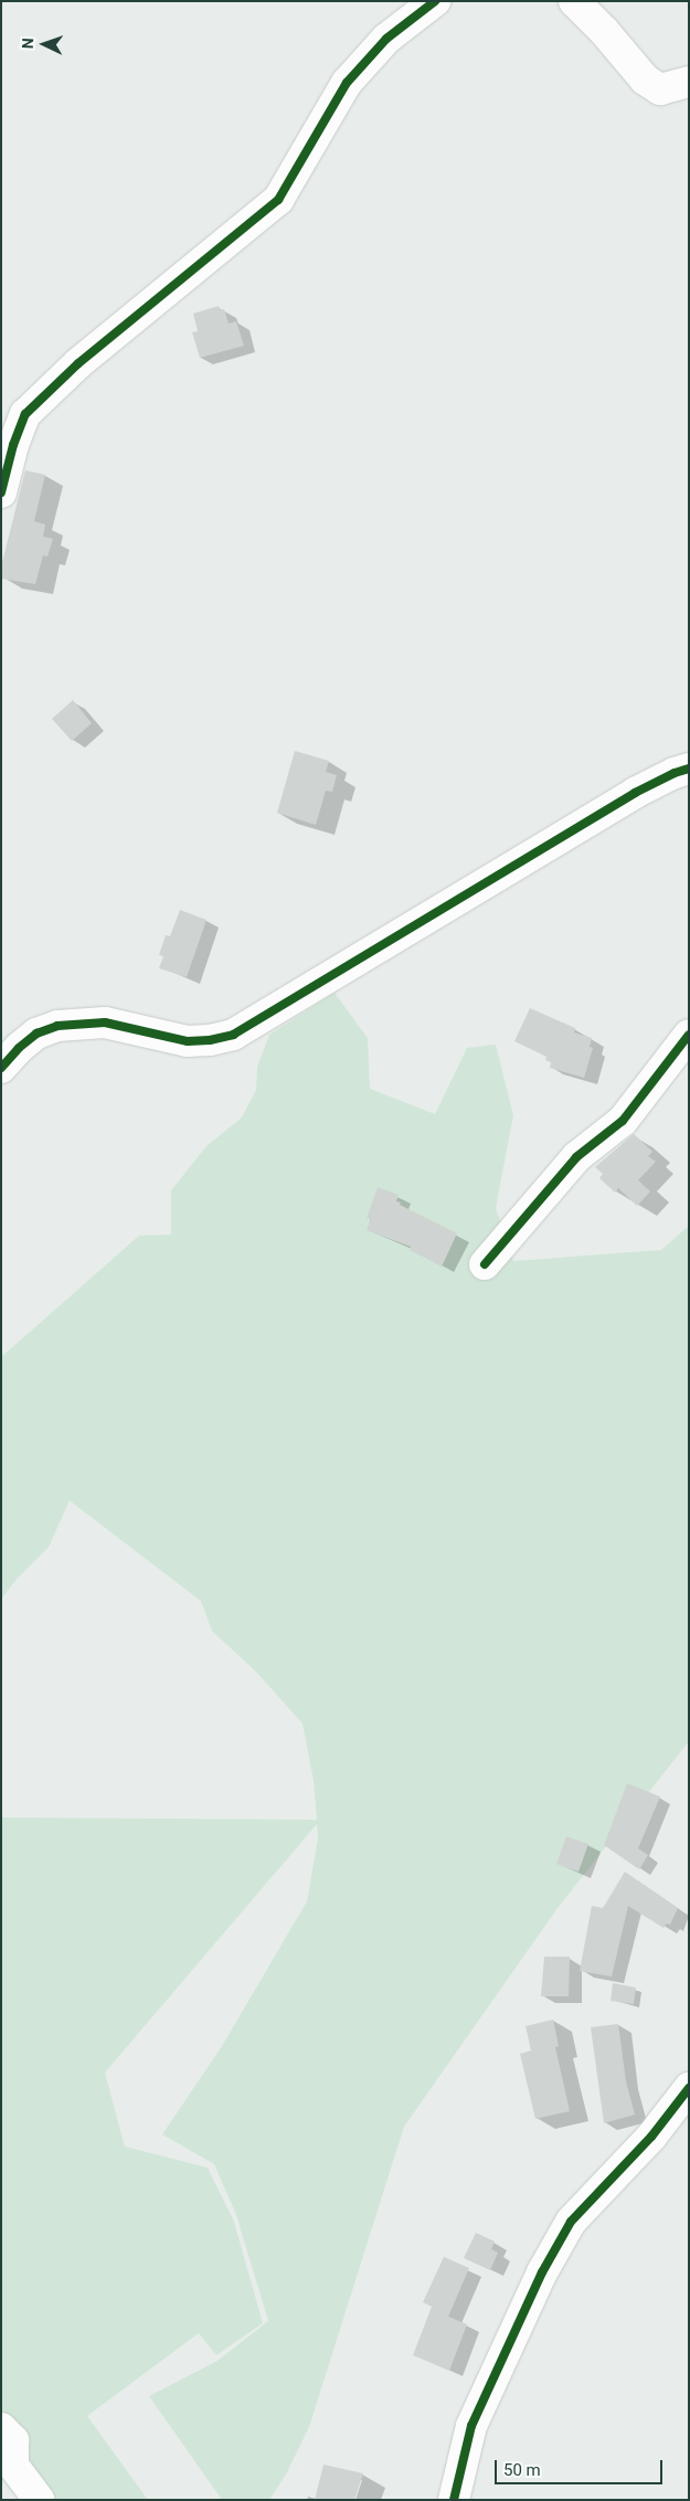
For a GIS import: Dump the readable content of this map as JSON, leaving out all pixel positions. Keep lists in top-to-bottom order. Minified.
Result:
{"scale_bar":"50 m","north":"left"}
